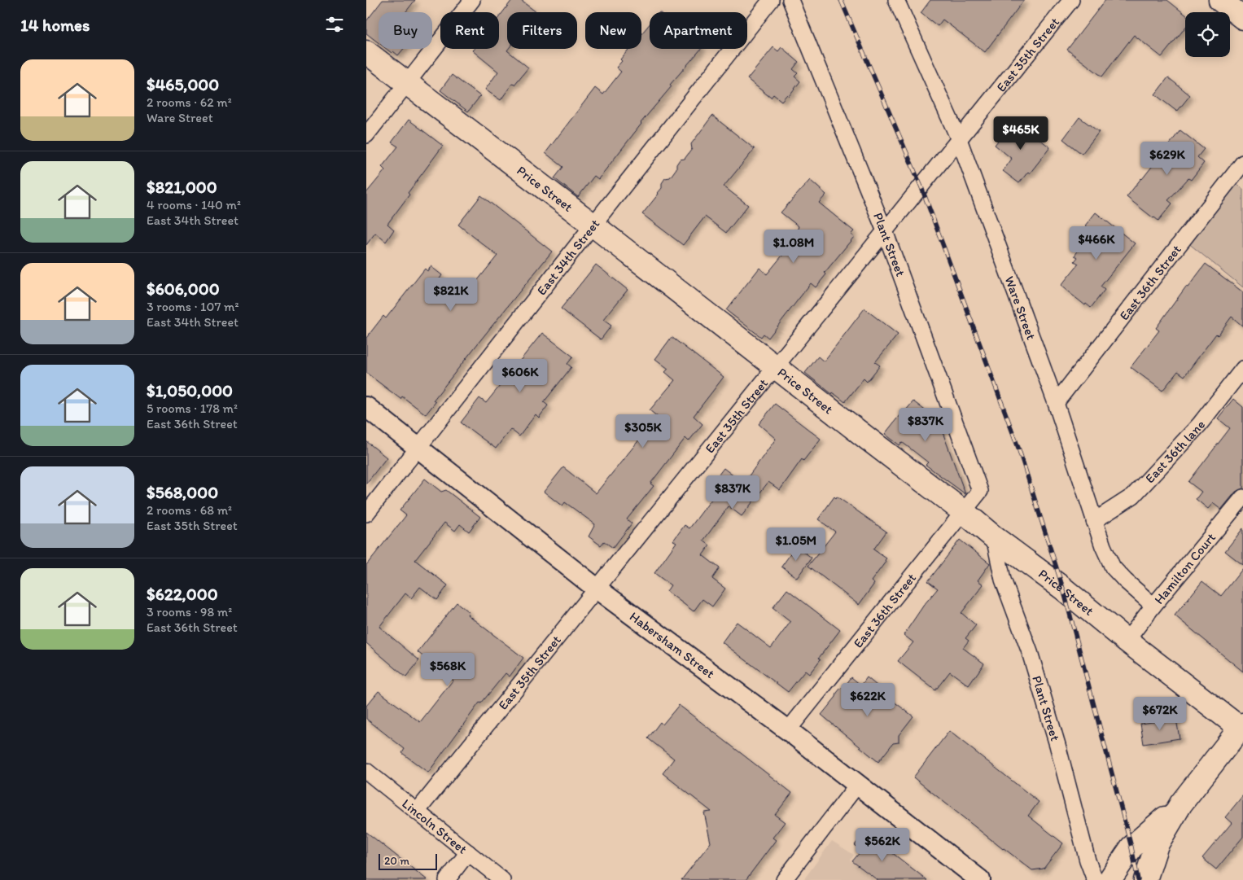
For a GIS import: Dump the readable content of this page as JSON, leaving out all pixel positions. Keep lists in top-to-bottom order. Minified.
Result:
{"streets":{"main road":["Price Street"],"street":["East 35th Street","Plant Street","East 34th Street","East 36th Street","Ware Street","East 36th lane","Hamilton Court","Habersham Street","Lincoln Street"]},"crossings":[["East 35th Street","Price Street"],["East 35th Street","Plant Street"],["East 35th Street","Ware Street"],["East 35th Street","Habersham Street"],["East 35th Street","Lincoln Street"],["Price Street","Plant Street"],["Price Street","East 34th Street"],["Price Street","East 36th Street"],["Price Street","Hamilton Court"],["Plant Street","East 36th Street"],["East 34th Street","Habersham Street"],["East 36th Street","Ware Street"],["East 36th Street","Habersham Street"],["Ware Street","East 36th lane"],["Ware Street","Hamilton Court"]],"scale_bar":"20 m","page":{"heading":"14 homes","chip":["Buy","Rent","Filters","New","Apartment"],"list":[{"name":"$465,000","note":"2 rooms · 62 m² · Ware Street"},{"name":"$821,000","note":"4 rooms · 140 m² · East 34th Street"},{"name":"$606,000","note":"3 rooms · 107 m² · East 34th Street"},{"name":"$1,050,000","note":"5 rooms · 178 m² · East 36th Street"},{"name":"$568,000","note":"2 rooms · 68 m² · East 35th Street"},{"name":"$622,000","note":"3 rooms · 98 m² · East 36th Street"}],"price":["$465K","$629K","$466K","$1.08M","$821K","$606K","$837K","$305K","$837K","$1.05M","$568K","$622K","$672K","$562K"],"scale":"20 m"}}
